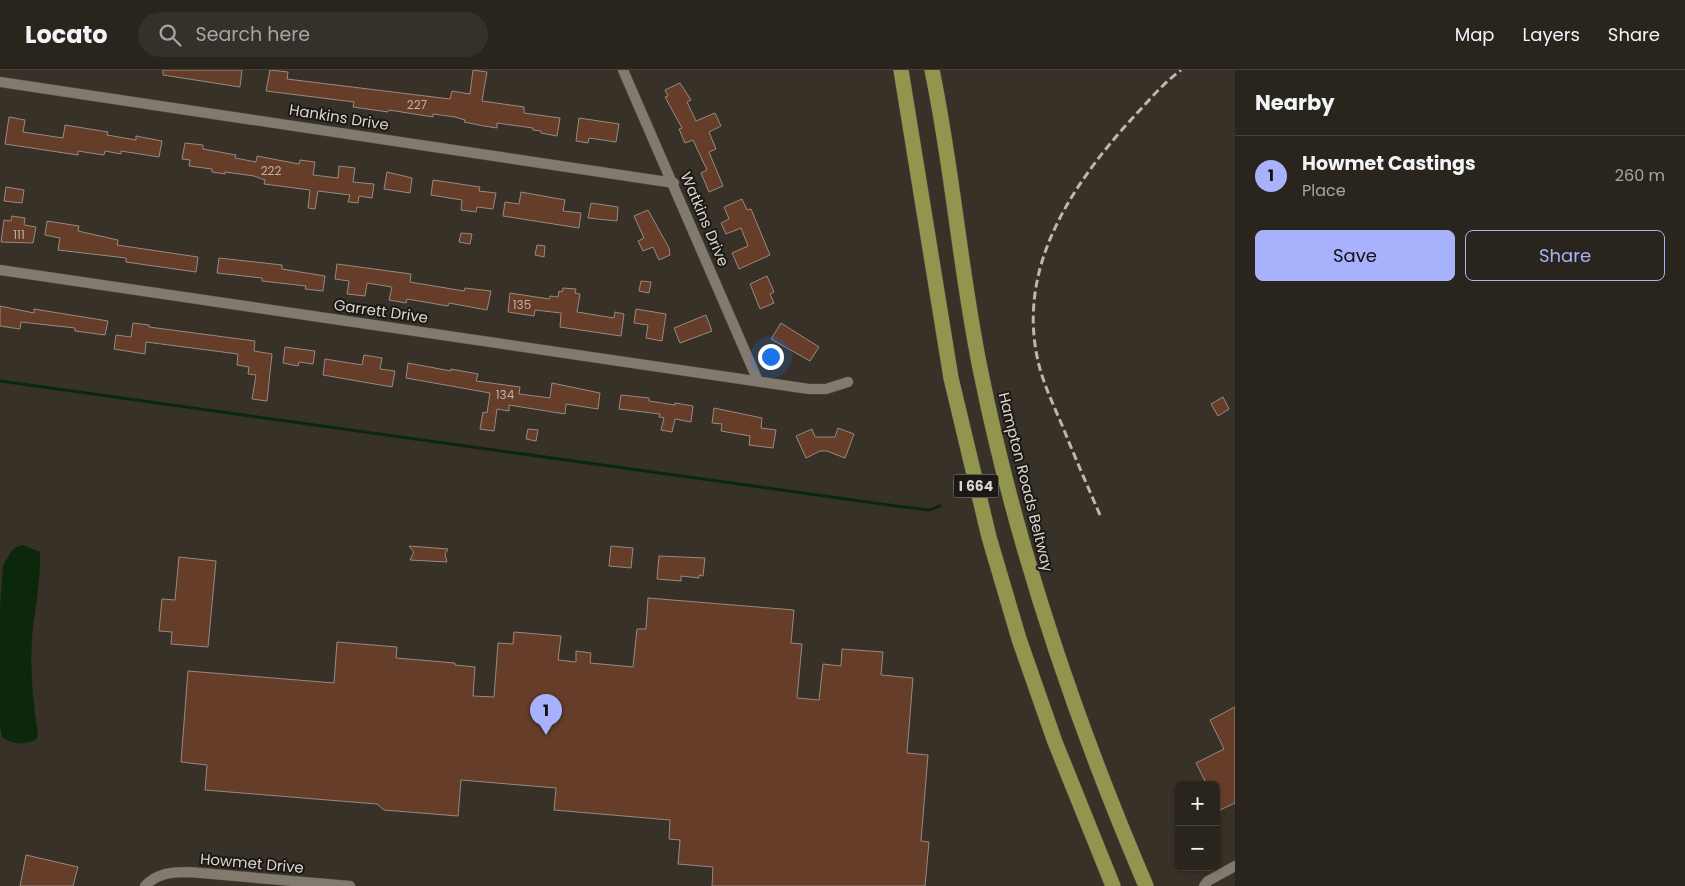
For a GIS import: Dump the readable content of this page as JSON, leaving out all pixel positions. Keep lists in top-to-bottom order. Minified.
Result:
{"streets":{"highway":["Hampton Roads Beltway","I 664"],"street":["Hankins Drive","Watkins Drive","Garrett Drive","Howmet Drive"]},"crossings":[["Hankins Drive","Watkins Drive"],["Watkins Drive","Garrett Drive"]],"house_numbers":["227","222","111","135","134"],"page":{"header":"Locato","search":"Search here","nav":["Map","Layers","Share"],"heading":"Nearby","list":[{"mark":"1","name":"Howmet Castings","note":"Place","value":"260 m"}],"buttons":["Save","Share"],"pins":"1","map_buttons":["+","−"]}}
